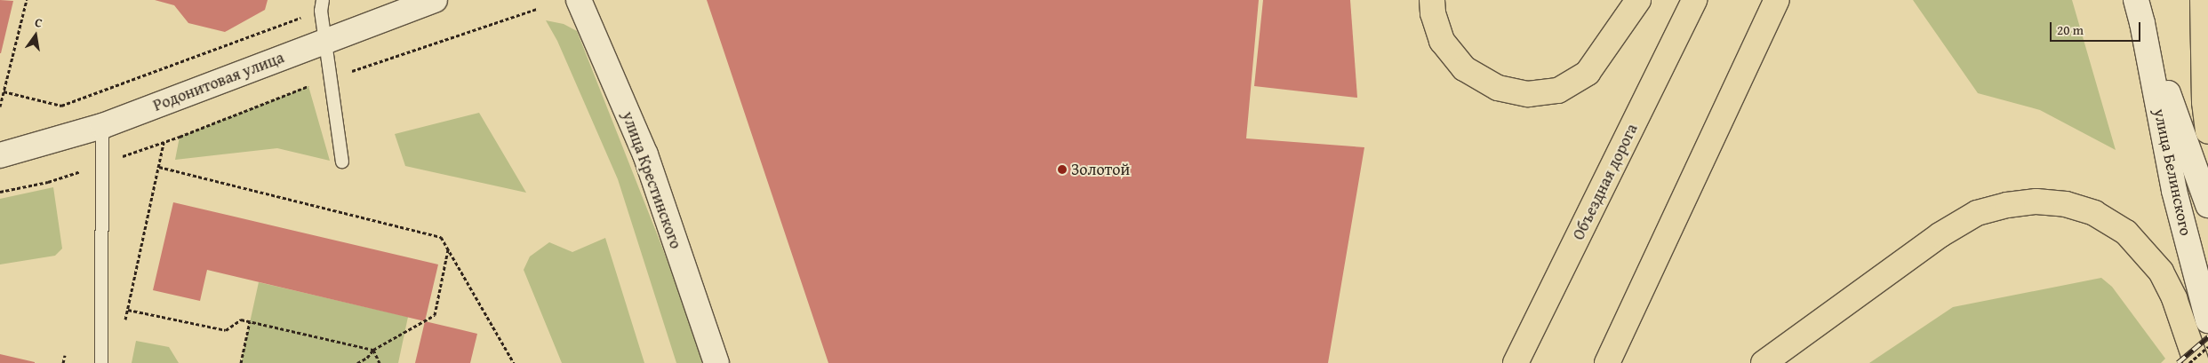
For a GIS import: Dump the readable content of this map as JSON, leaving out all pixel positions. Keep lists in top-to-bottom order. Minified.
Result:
{"streets":{"main road":["Объездная дорога"],"street":["Родонитовая улица","улица Белинского","улица Крестинского"]},"places":["Золотой"],"scale_bar":"20 m","north":"top"}
